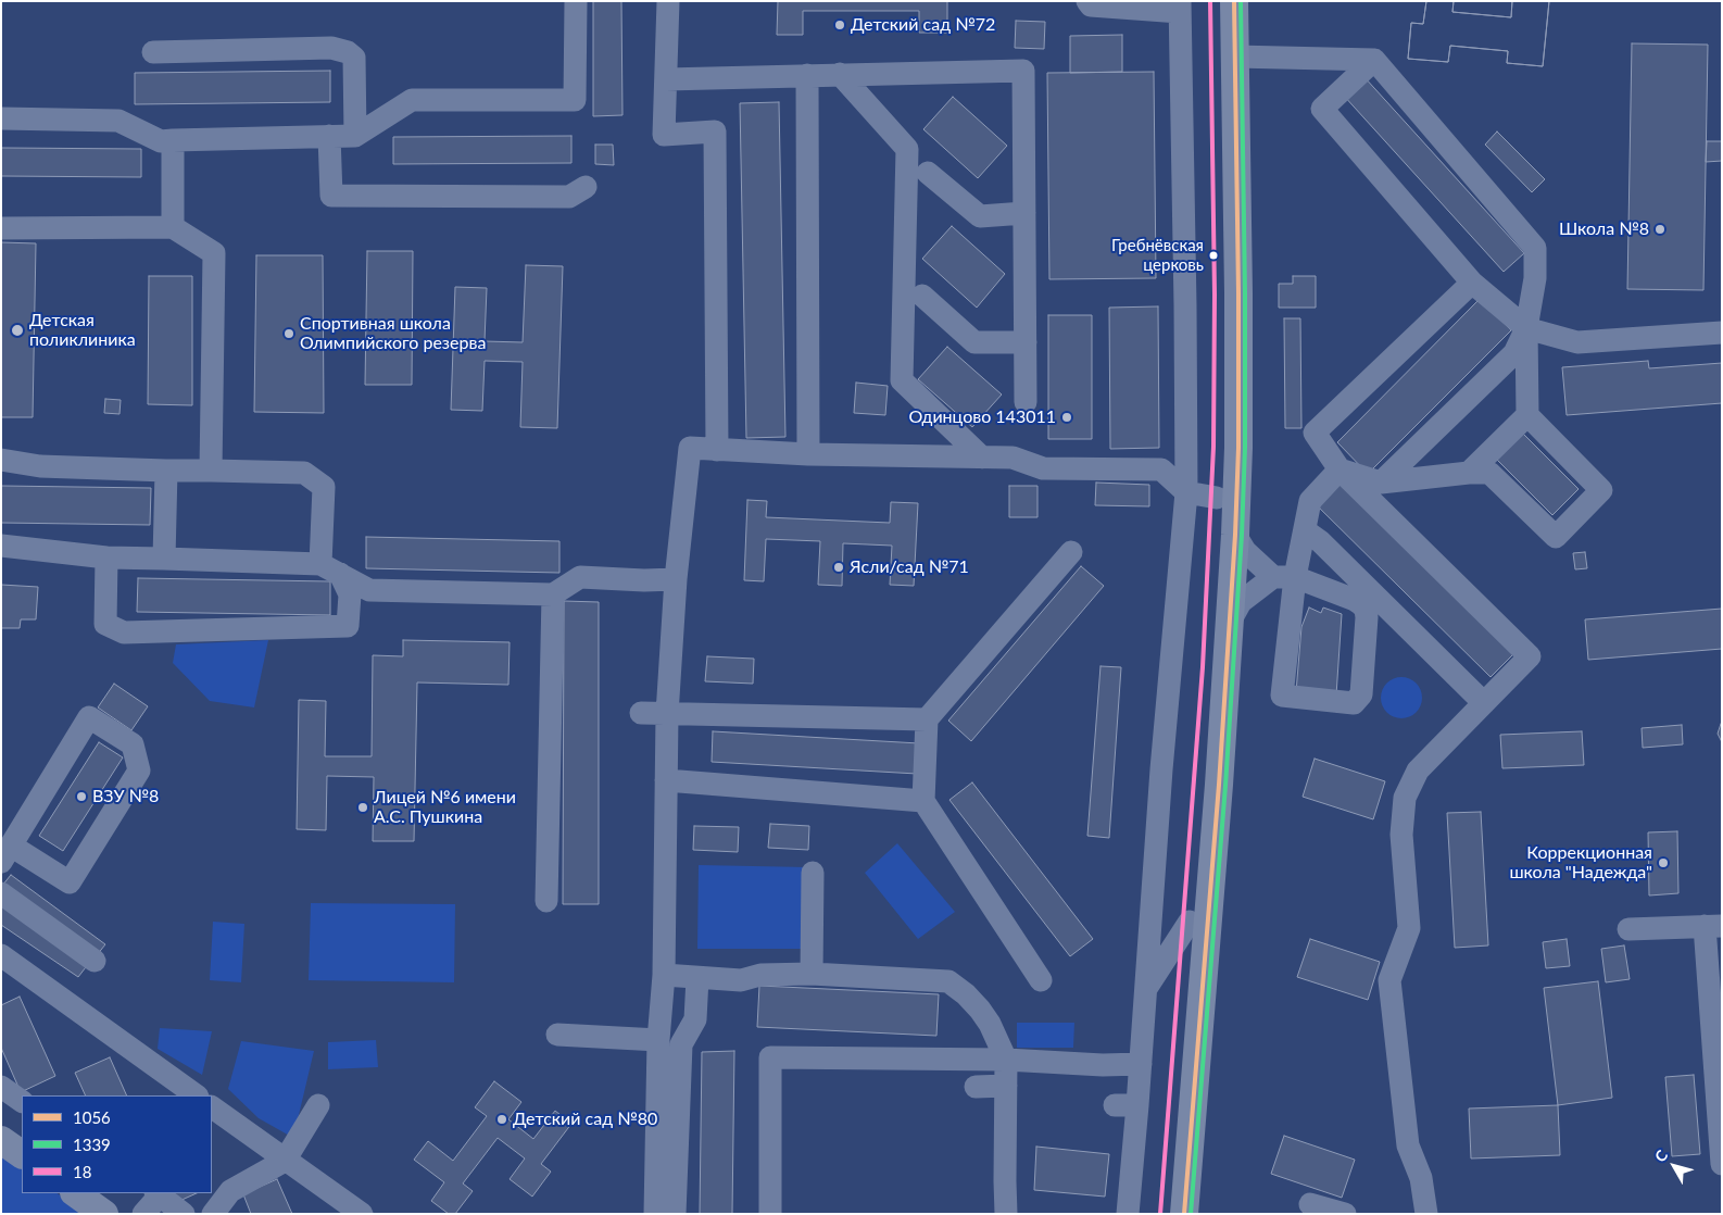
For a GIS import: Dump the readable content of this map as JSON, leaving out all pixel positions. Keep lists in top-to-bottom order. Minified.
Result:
{"places":["Детский сад №72","Школа №8","Гребнёвская церковь","Детская поликлиника","Спортивная школа Олимпийского резерва","Одинцово 143011","Ясли/сад №71","ВЗУ №8","Лицей №6 имени А.С. Пушкина","Коррекционная школа \"Надежда\"","Детский сад №80"],"lines":["transit line 1056","transit line 1339","transit line 18"],"legend":["1056","1339","18"],"north":"top left"}
